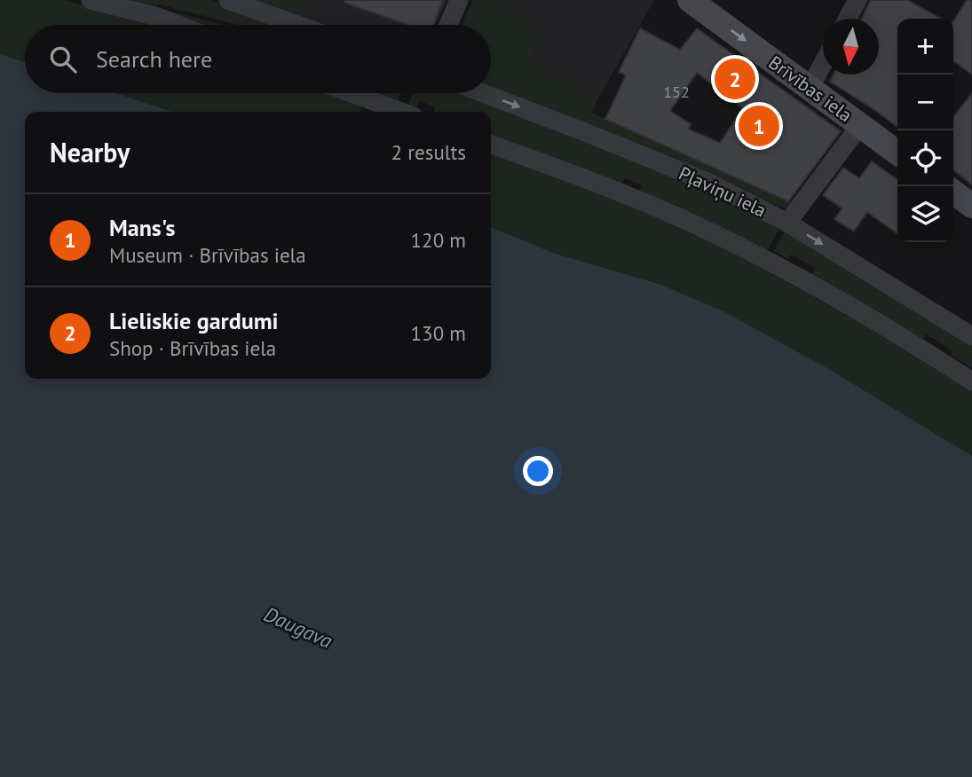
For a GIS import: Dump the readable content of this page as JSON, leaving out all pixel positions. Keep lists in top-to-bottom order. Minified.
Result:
{"streets":{"main road":["Brīvības iela"],"street":["Pļaviņu iela"]},"one_way":["Brīvības iela"],"water":["Daugava"],"house_numbers":["152"],"north":"bottom","page":{"map_buttons":["+","−"],"search":"Search here","pins":["2","1"],"heading":["Nearby","2 results"],"list":[{"mark":"1","name":"Mans's","note":"Museum · Brīvības iela","value":"120 m"},{"mark":"2","name":"Lieliskie gardumi","note":"Shop · Brīvības iela","value":"130 m"}]}}
